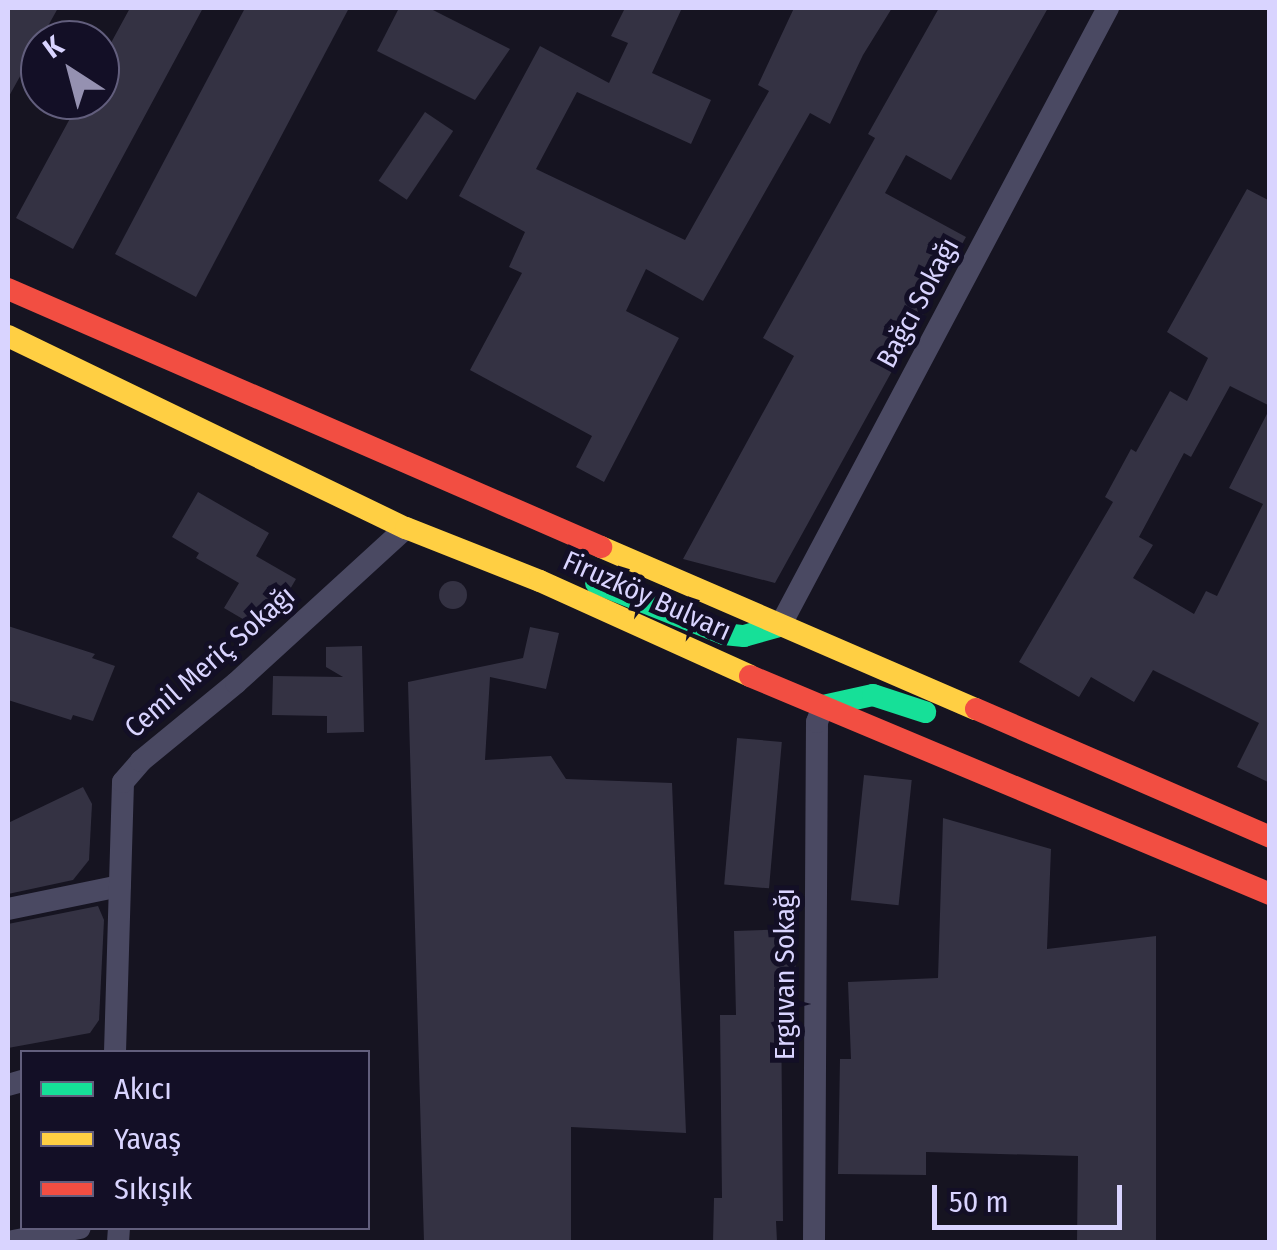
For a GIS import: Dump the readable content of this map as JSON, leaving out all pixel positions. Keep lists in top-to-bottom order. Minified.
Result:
{"streets":{"main road":["Firuzköy Bulvarı"],"street":["Bağcı Sokağı","Cemil Meriç Sokağı","Erguvan Sokağı"]},"crossings":[["Bağcı Sokağı","Firuzköy Bulvarı"],["Firuzköy Bulvarı","Cemil Meriç Sokağı"],["Firuzköy Bulvarı","Erguvan Sokağı"]],"legend":["Akıcı","Yavaş","Sıkışık"],"scale_bar":"50 m","north":"top left"}
